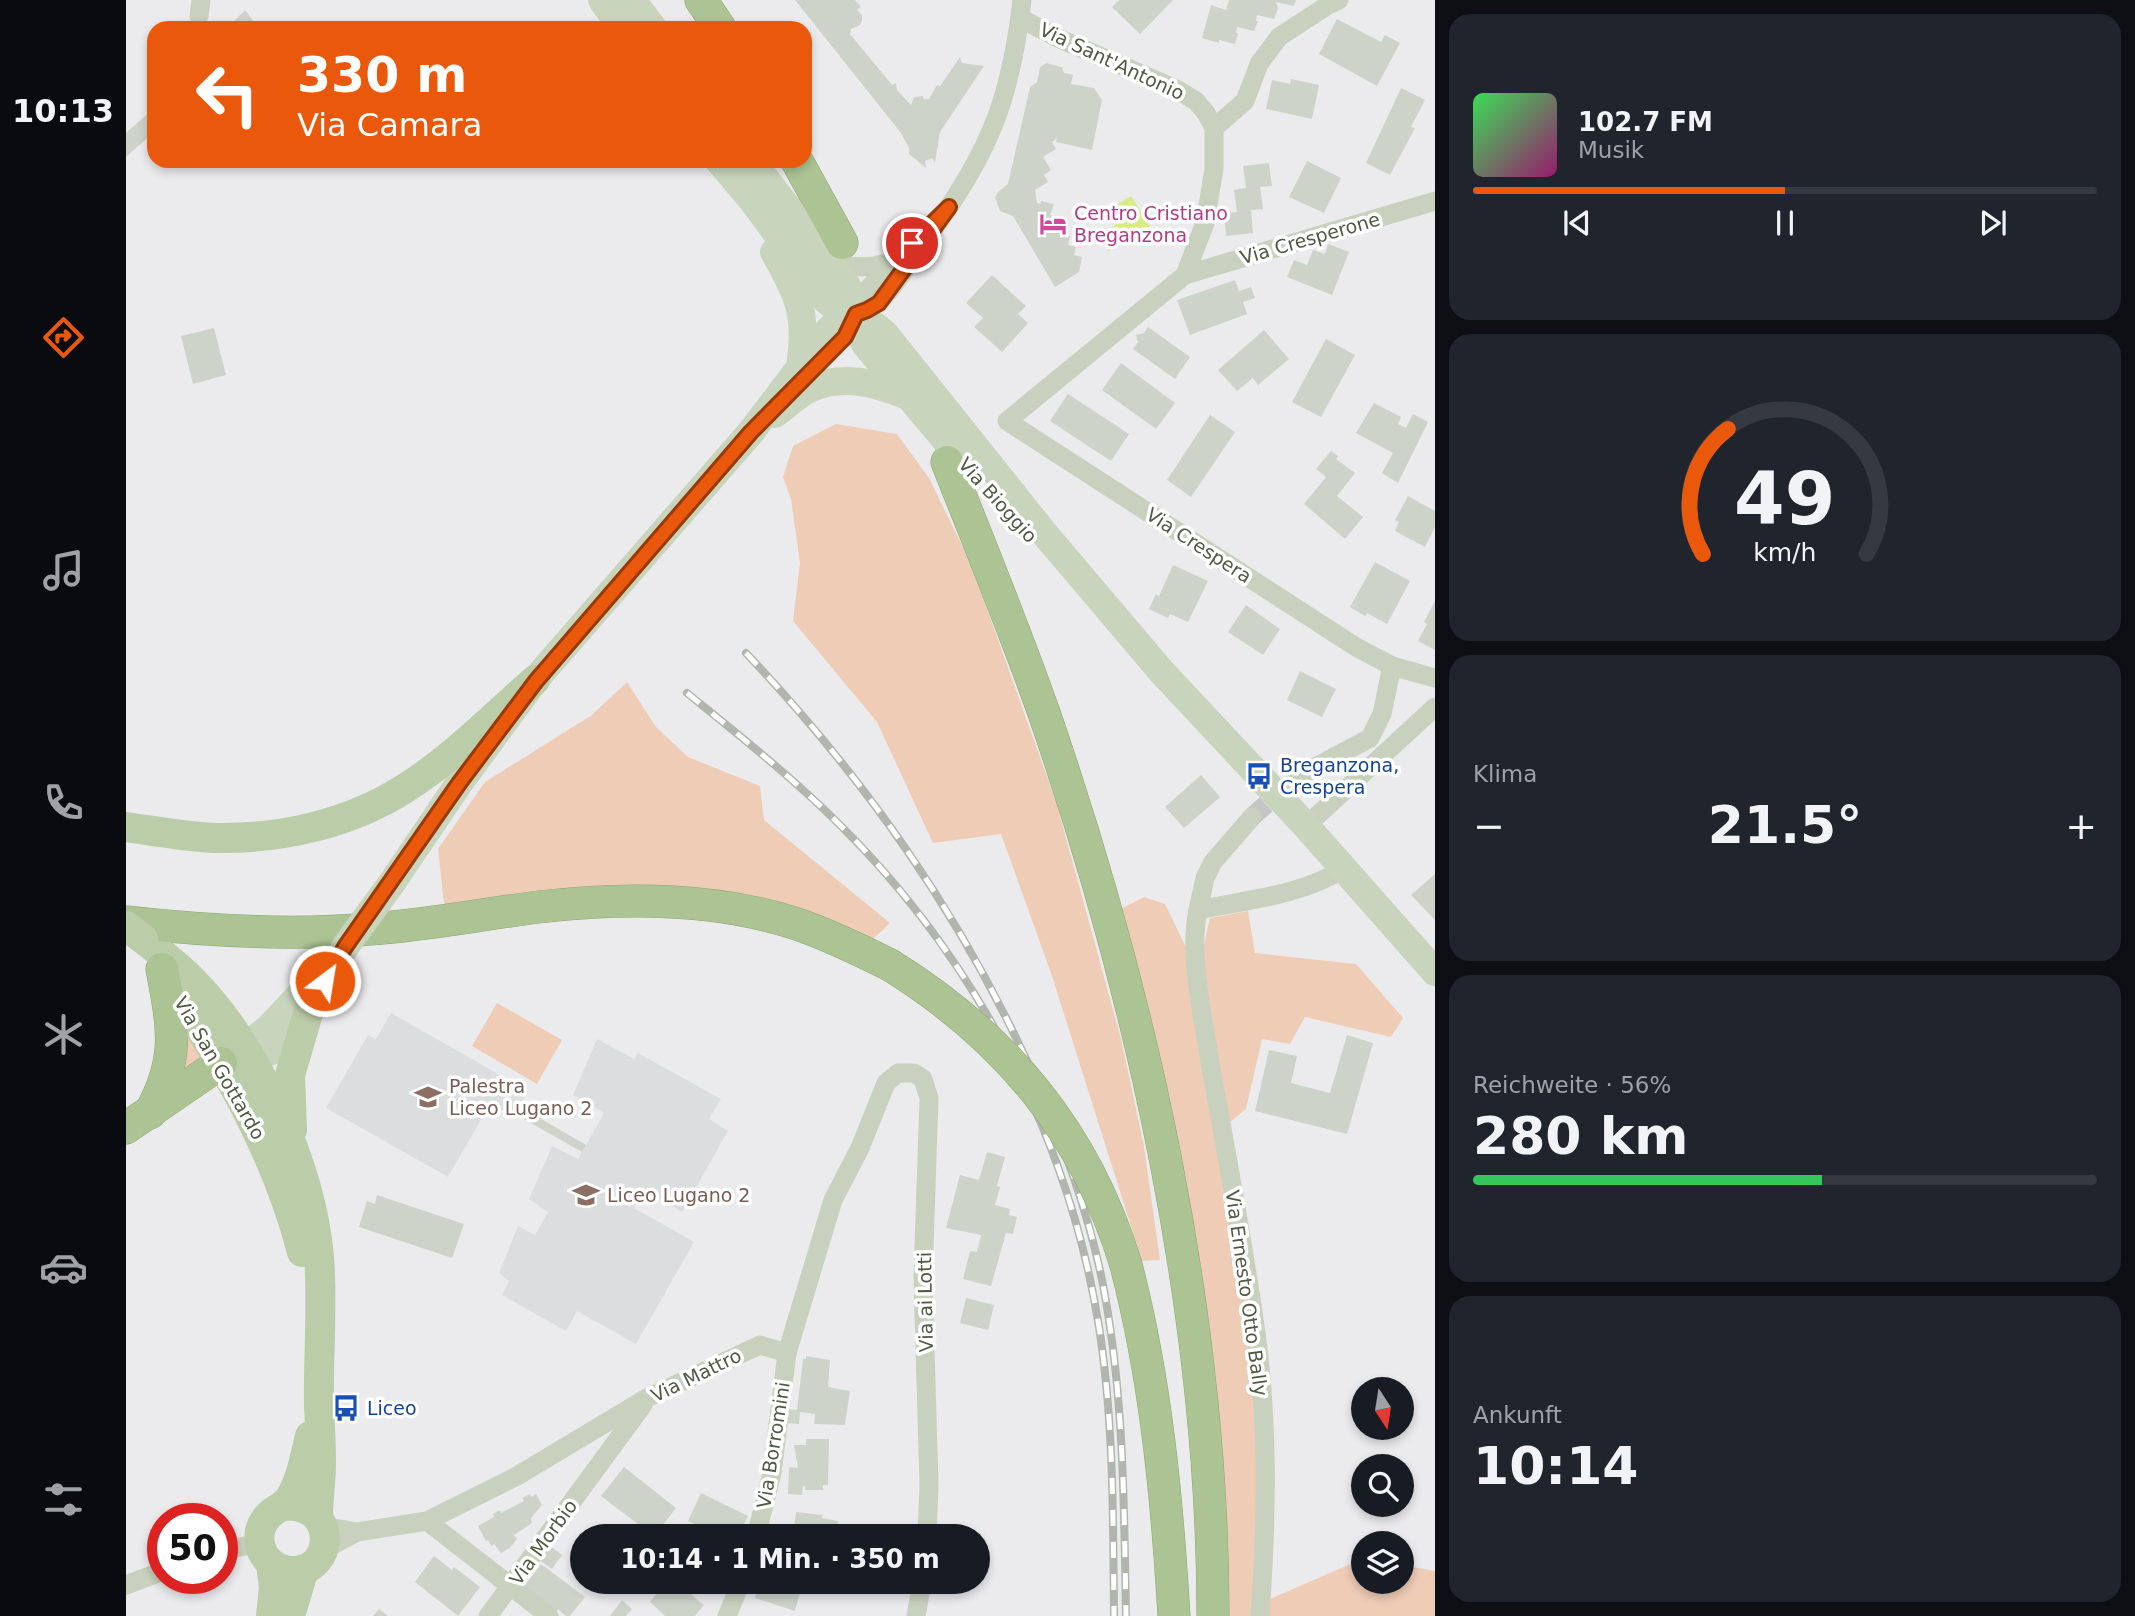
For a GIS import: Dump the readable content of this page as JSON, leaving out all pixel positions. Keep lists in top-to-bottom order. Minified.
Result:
{"streets":{"main road":["Via Bioggio","Via San Gottardo"],"street":["Via Sant'Antonio","Via Cresperone","Via Crespera","Via Ernesto Otto Bally","Via ai Lotti","Via Mattro","Via Borromini","Via Morbio"]},"crossings":[["Via Sant'Antonio","Via Cresperone"],["Via Cresperone","Via Crespera"],["Via San Gottardo","Via Mattro"],["Via ai Lotti","Via Mattro"],["Via ai Lotti","Via Borromini"],["Via Mattro","Via Borromini"],["Via Mattro","Via Morbio"]],"places":{"hotel":["Centro Cristiano Breganzona"],"bus stop":["Breganzona, Crespera","Liceo"],"school or university":["Palestra Liceo Lugano 2","Liceo Lugano 2"]},"north":"bottom","page":{"tabs":"10:13","turn":["330 m","Via Camara"],"song":["102.7 FM","Musik"],"tile":["Klima",["Reichweite · 56%","280 km"],["Ankunft","10:14"]],"heat":["−","21.5°","+"],"limit":"50","trip":"10:14 · 1 Min. · 350 m","gauge":["49","km/h"]}}
